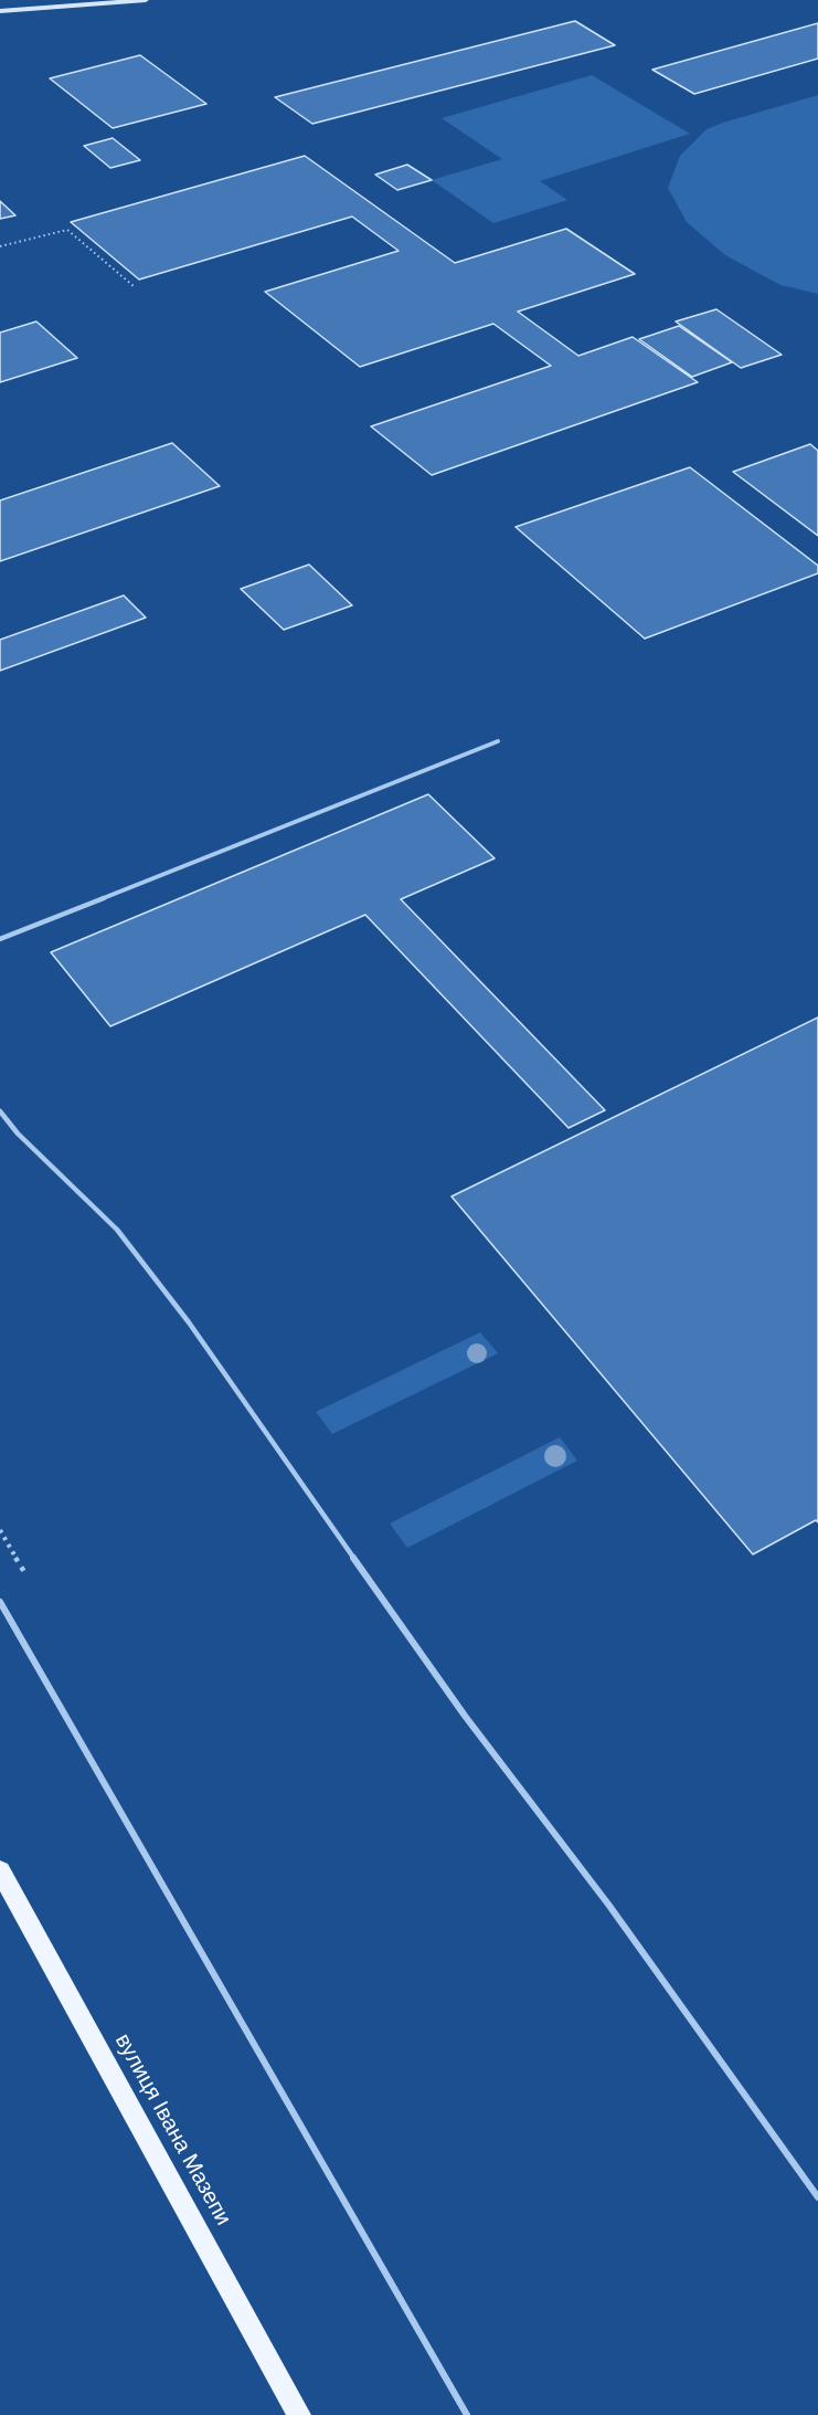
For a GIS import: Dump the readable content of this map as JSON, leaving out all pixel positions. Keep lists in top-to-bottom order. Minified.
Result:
{"streets":{"main road":["вулиця Івана Мазепи"]}}
